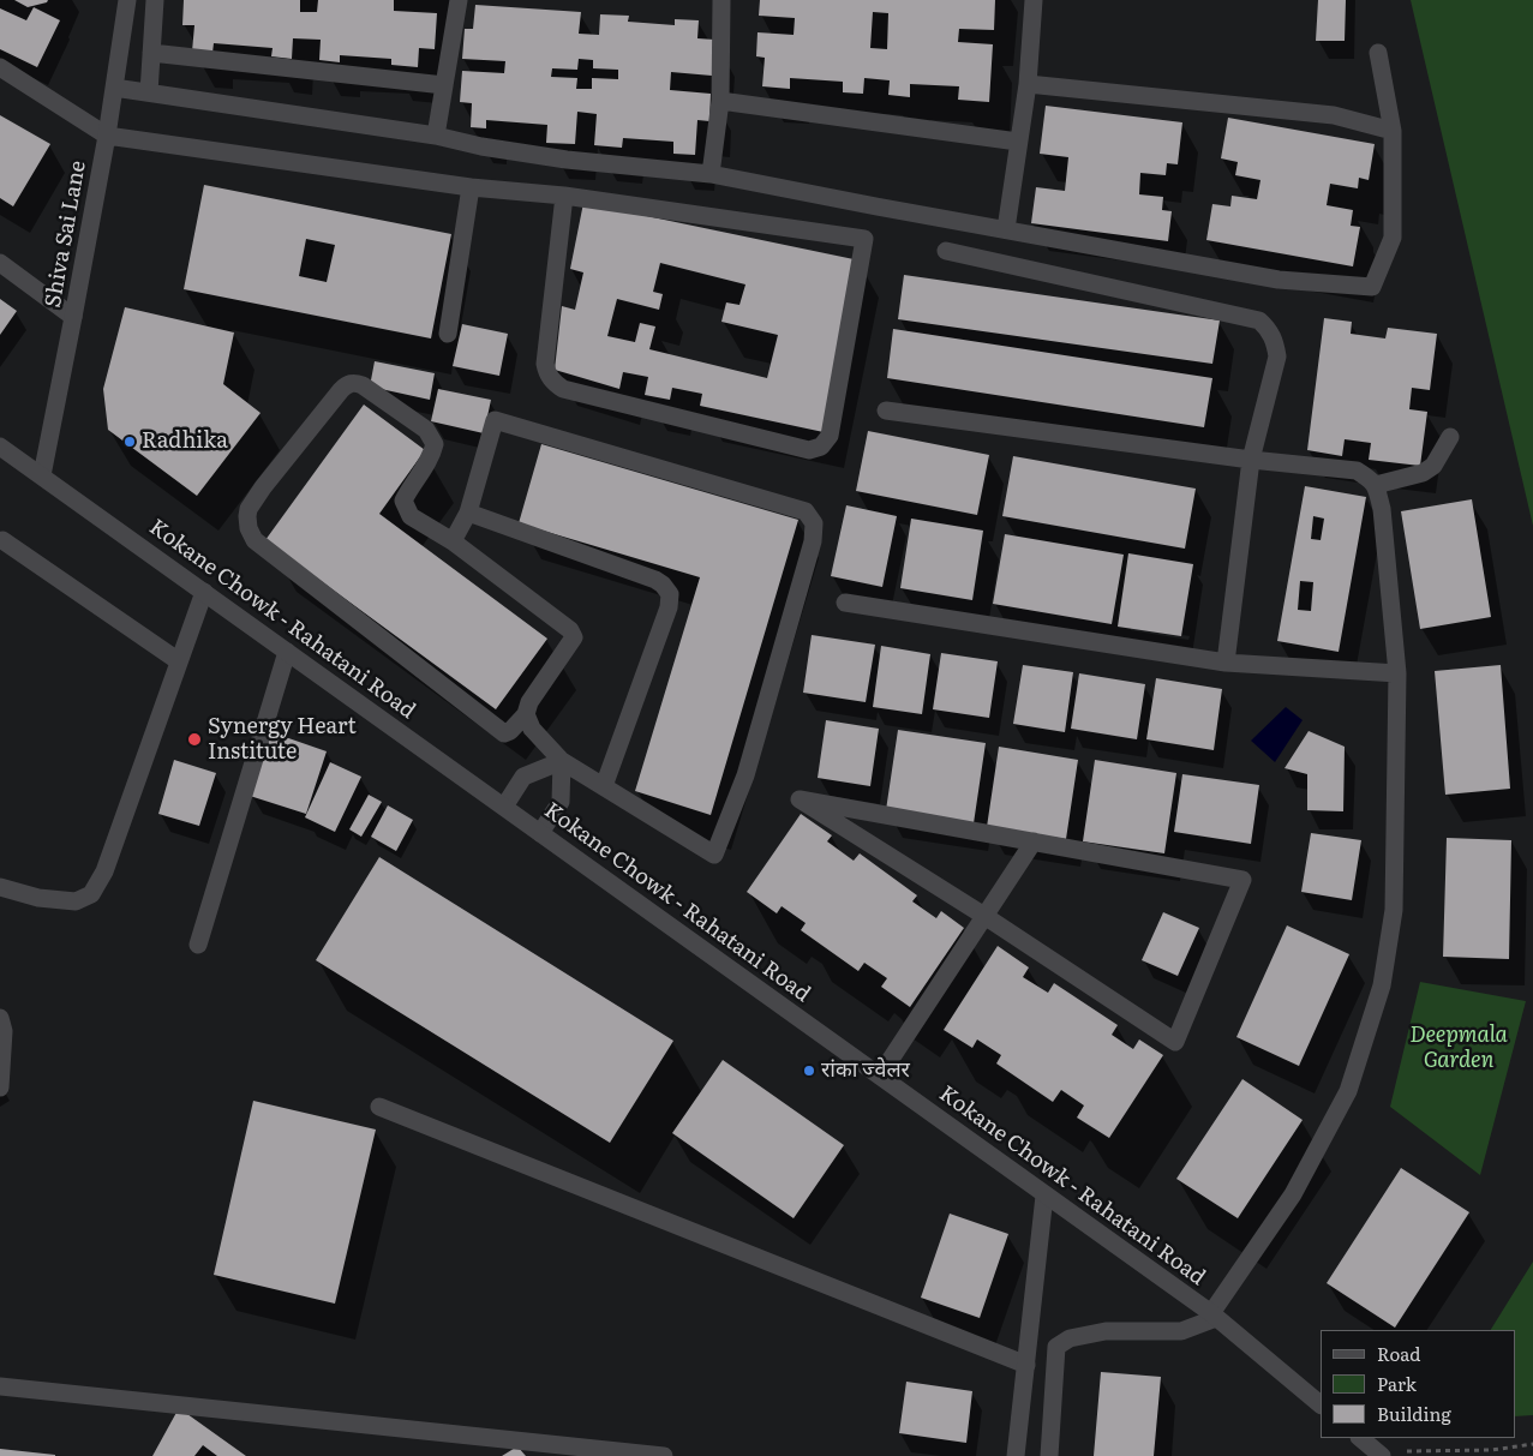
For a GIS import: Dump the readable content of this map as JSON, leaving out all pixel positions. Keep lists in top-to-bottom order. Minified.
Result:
{"streets":{"street":["Shiva Sai Lane","Kokane Chowk - Rahatani Road"]},"crossings":[["Shiva Sai Lane","Kokane Chowk - Rahatani Road"]],"parks":["Deepmala Garden"],"places":["Radhika","Synergy Heart Institute","रांका ज्वेलर"],"legend":["Road","Park","Building"]}
